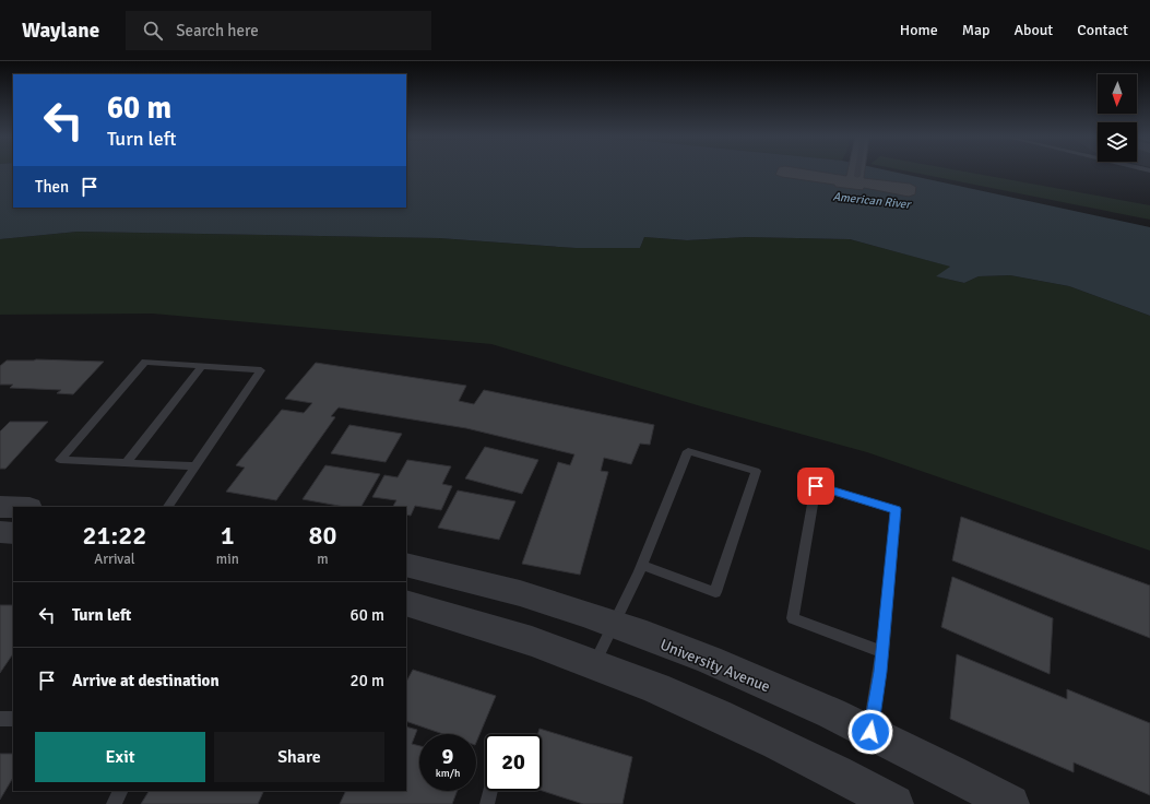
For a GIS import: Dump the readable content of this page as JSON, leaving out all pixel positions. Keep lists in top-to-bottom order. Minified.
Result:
{"streets":{"street":["University Avenue"]},"water":["American River"],"north":"bottom","page":{"header":"Waylane","search":"Search here","nav":["Home","Map","About","Contact"],"turn":["60 m","Turn left"],"then":"Then","eta":["21:22","Arrival","1","min","80","m"],"list":[{"name":"Turn left","value":"60 m"},{"name":"Arrive at destination","value":"20 m"}],"buttons":["Exit","Share"],"speed":"9 km/h","limit":"20"}}
